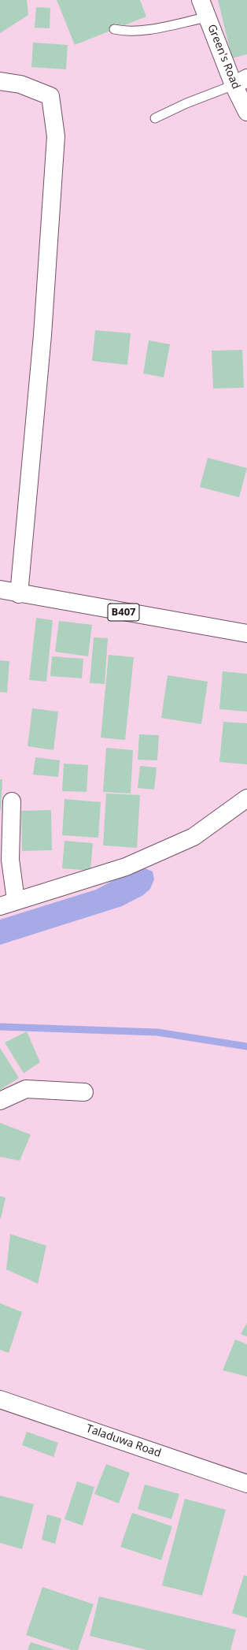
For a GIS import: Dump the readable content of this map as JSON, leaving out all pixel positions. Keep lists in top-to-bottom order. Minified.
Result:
{"streets":{"street":["Green's Road","B407","Taladuwa Road"]}}
